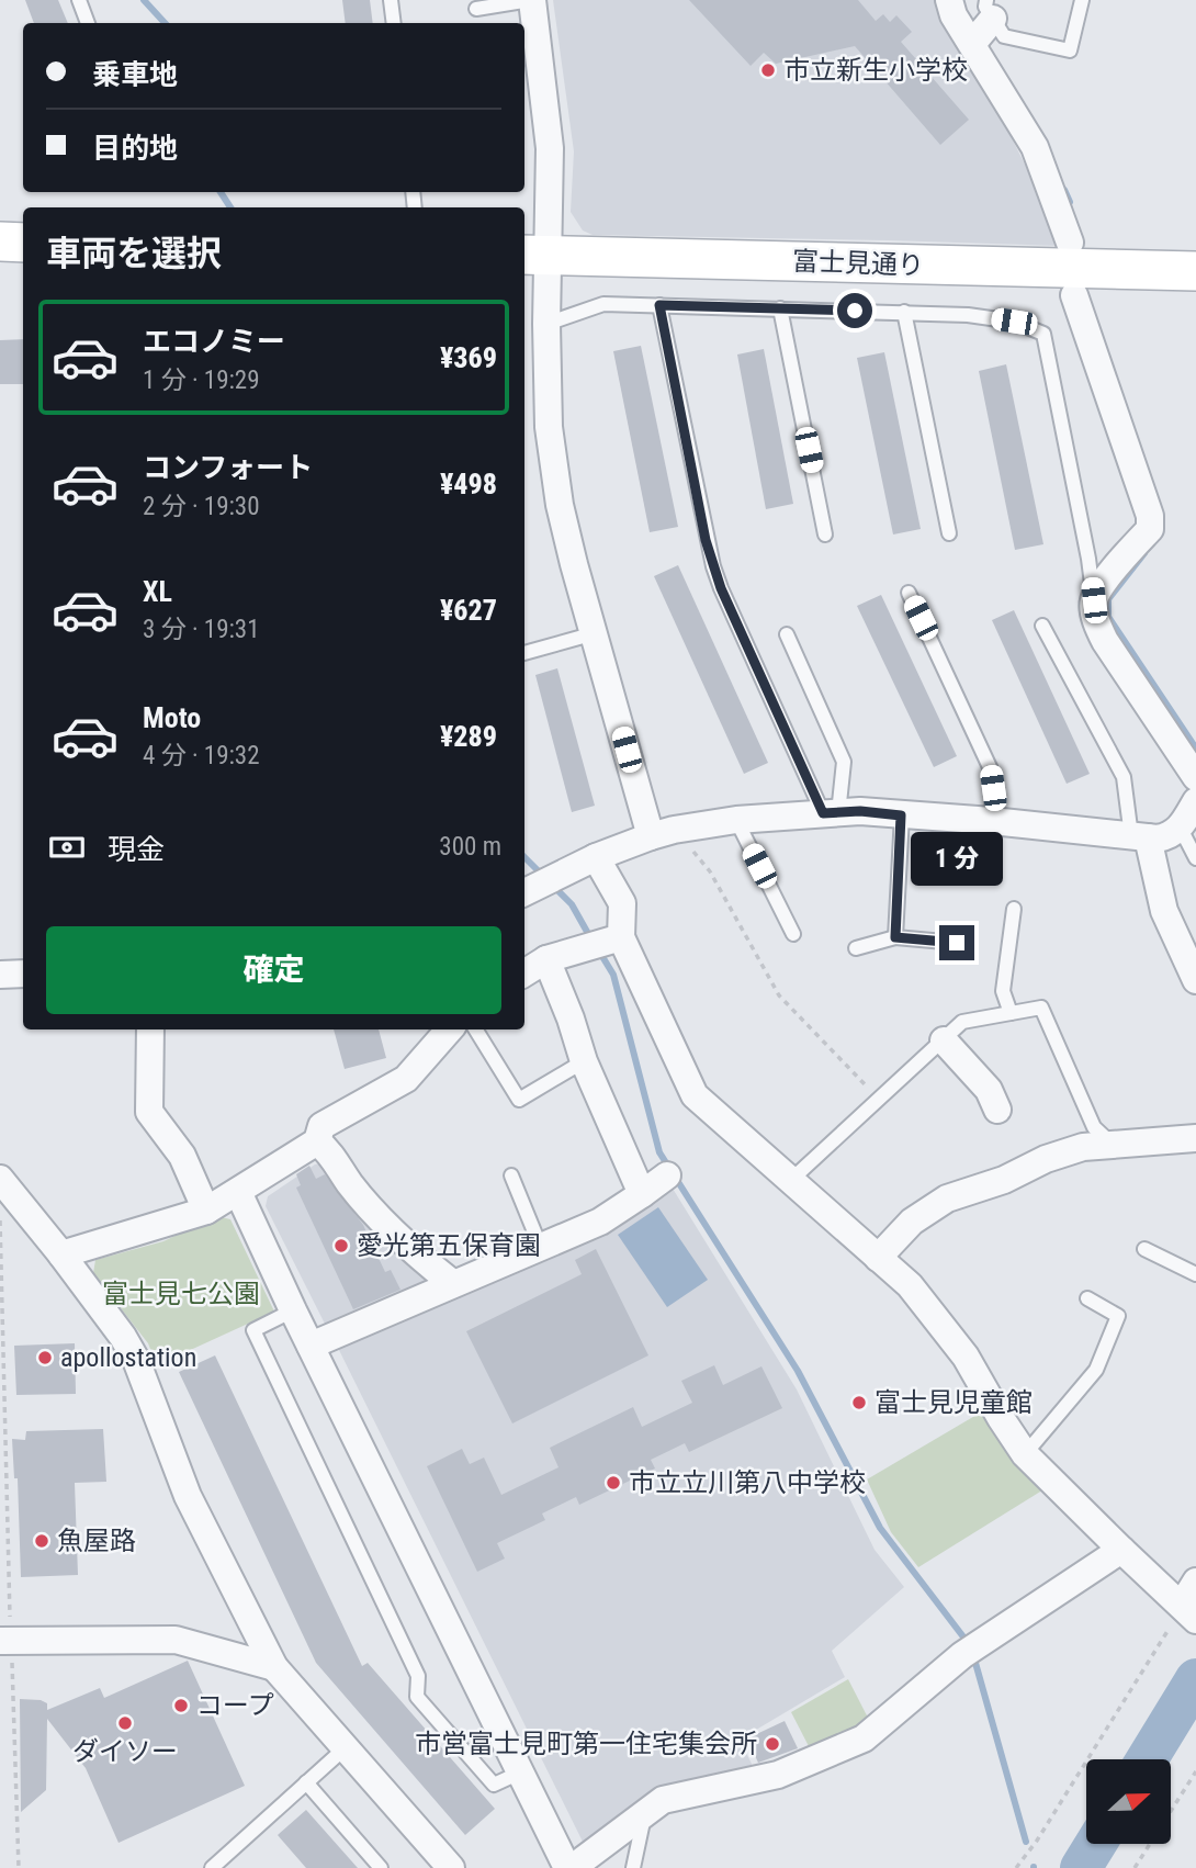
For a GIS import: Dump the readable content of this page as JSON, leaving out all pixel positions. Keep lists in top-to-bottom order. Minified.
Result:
{"streets":{"street":["富士見通り"]},"parks":["富士見七公園"],"places":["市立新生小学校","愛光第五保育園","apollostation","富士見児童館","市立立川第八中学校","魚屋路","コープ","ダイソー","市営富士見町第一住宅集会所"],"north":"right","page":{"banner":["乗車地","目的地"],"heading":"車両を選択","list":[{"name":"エコノミー","note":"1 分 · 19:29","value":"¥369"},{"name":"コンフォート","note":"2 分 · 19:30","value":"¥498"},{"name":"XL","note":"3 分 · 19:31","value":"¥627"},{"name":"Moto","note":"4 分 · 19:32","value":"¥289"}],"pay":["現金","300 m"],"bubble":"1 分","buttons":"確定"}}
